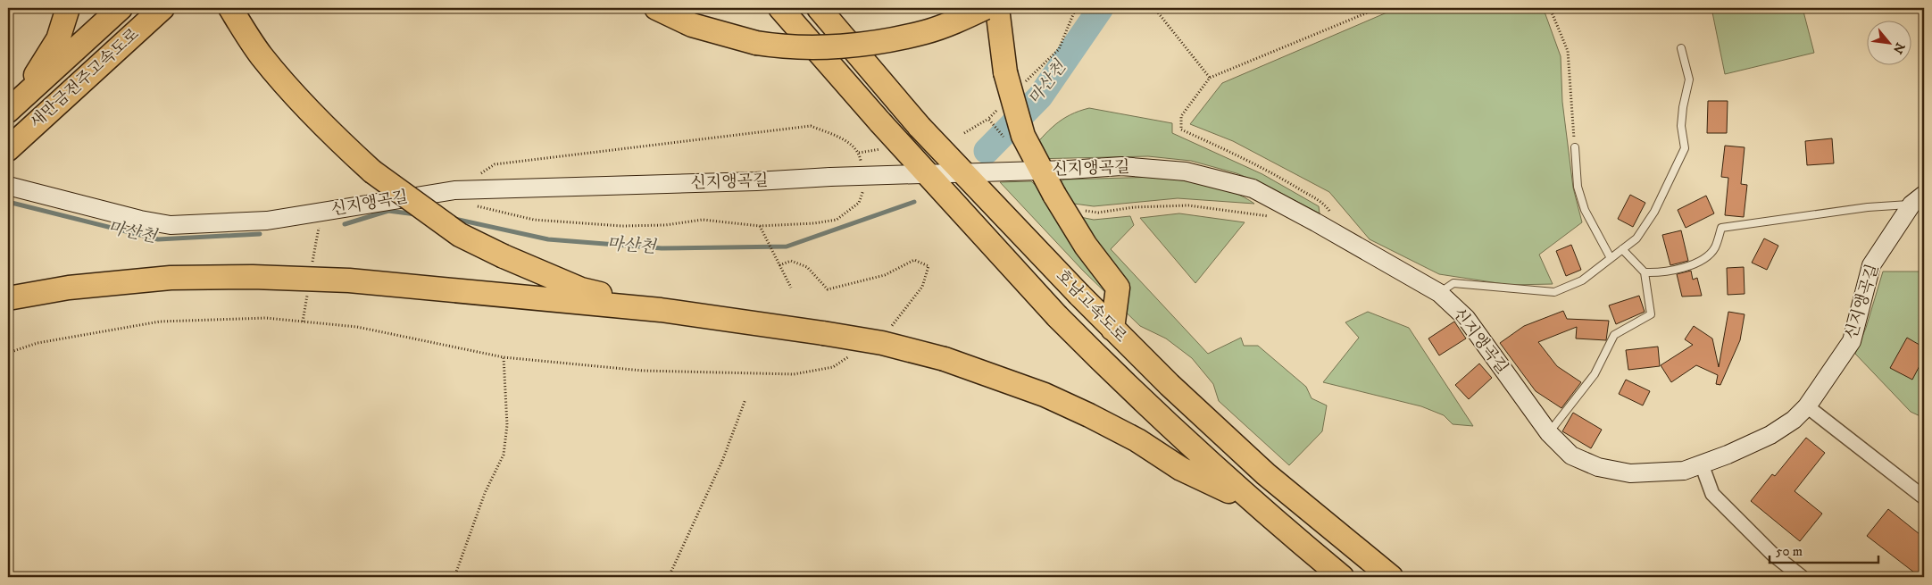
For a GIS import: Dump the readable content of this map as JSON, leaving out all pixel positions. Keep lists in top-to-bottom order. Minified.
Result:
{"streets":{"highway":["새만금전주고속도로","호남고속도로"],"street":["신지앵곡길"]},"water":["마산천"],"scale_bar":"50 m","north":"bottom right"}
